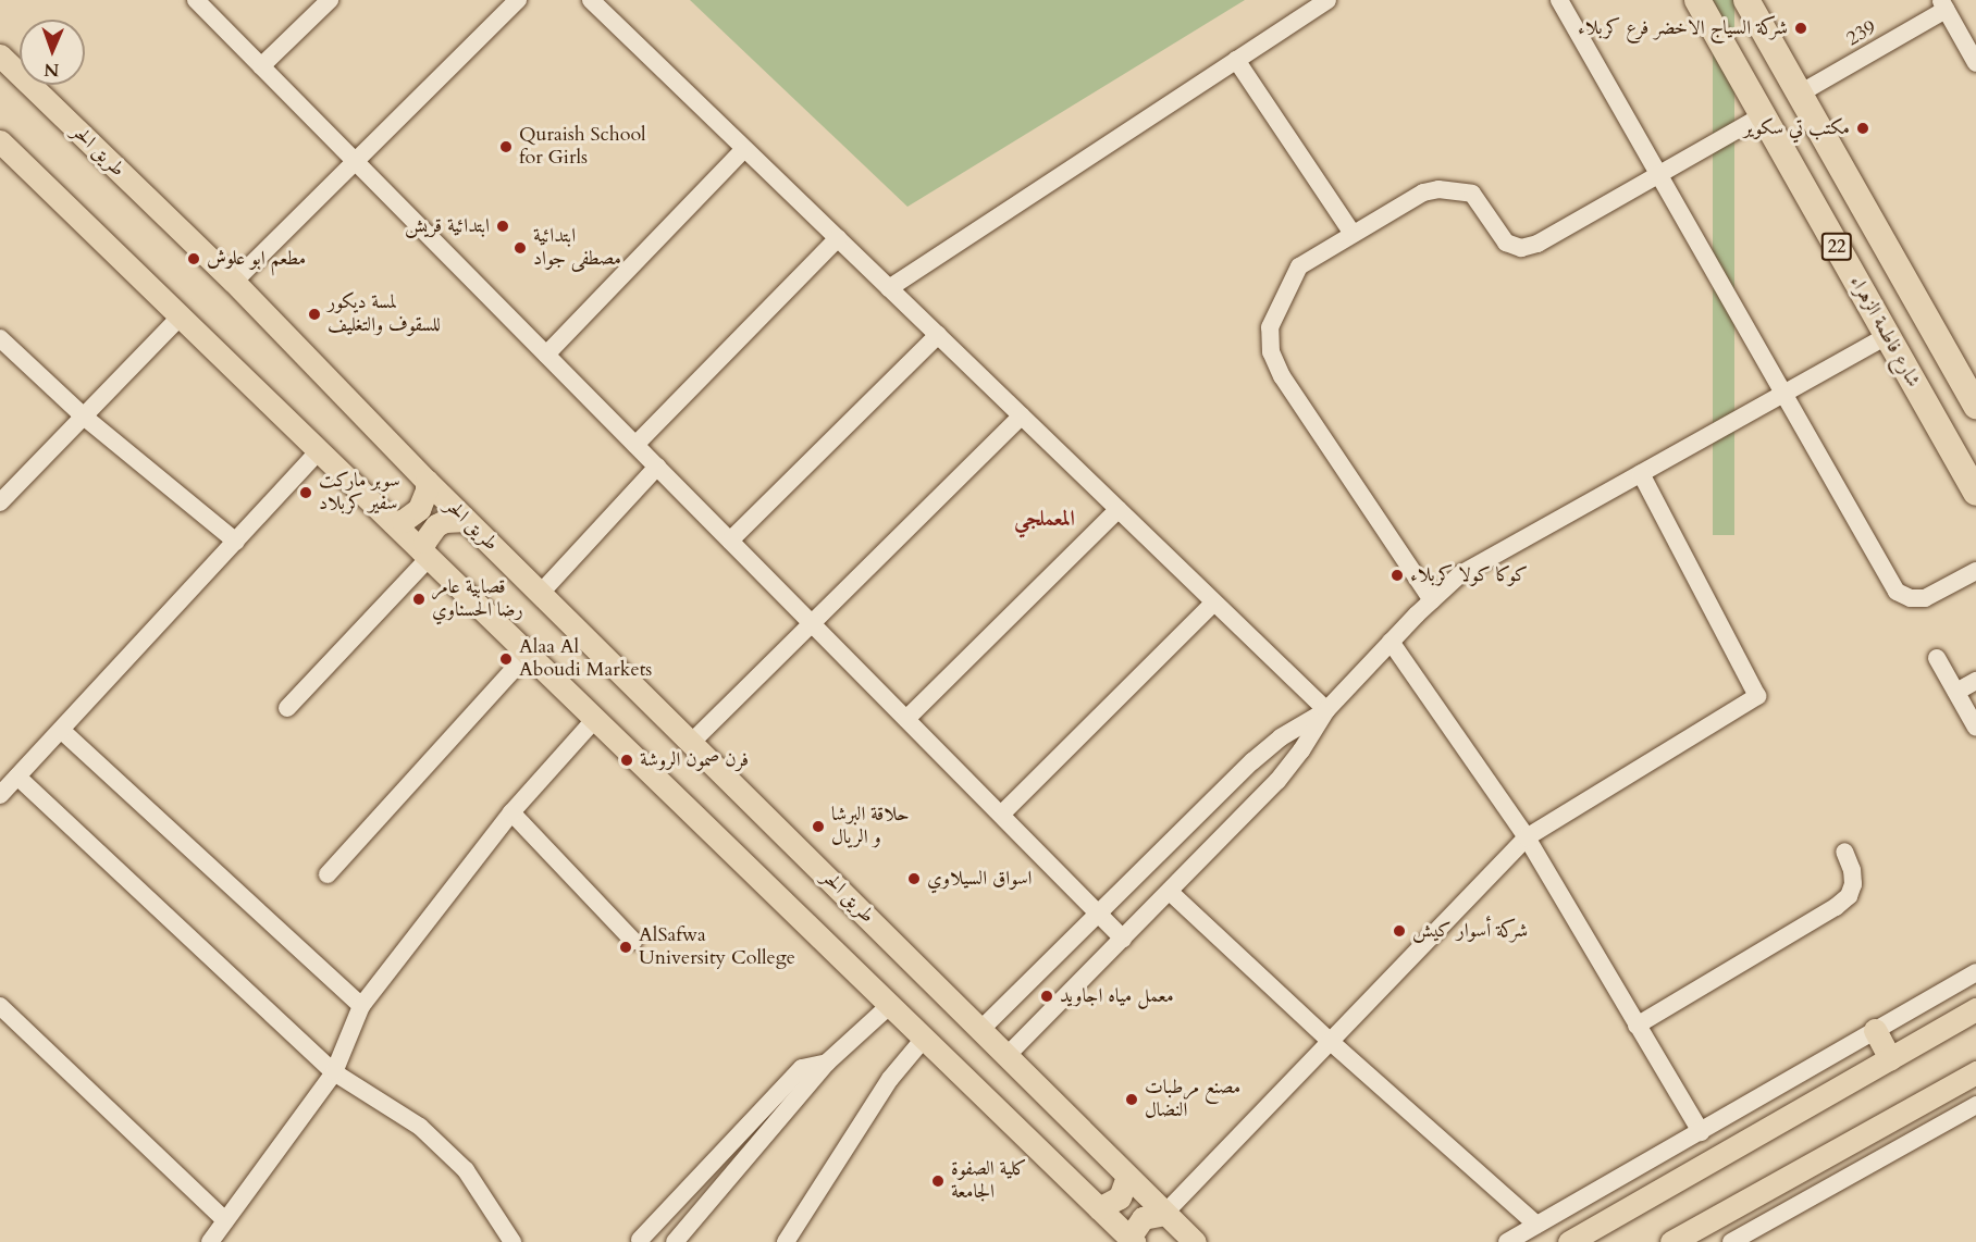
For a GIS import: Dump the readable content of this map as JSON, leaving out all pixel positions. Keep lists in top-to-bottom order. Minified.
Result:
{"streets":{"highway":["22","شارع فاطمة الزهراء"],"main road":["طريق الحر"],"street":["239"]},"crossings":[["239","22"]],"districts":["المعملجي"],"places":["شركة السياج الاخضر فرع كربلاء","مكتب تي سكوير","Quraish School for Girls","ابتدائية قريش","ابتدائية مصطفى جواد","مطعم ابو علوش","لمسة ديكور للسقوف والتغليف","سوبر ماركت سفير كربلاد","كوكا كولا كربلاء","قصابية عامر رضا الحسناوي","Alaa Al Aboudi Markets","فرن صمون الروشة","حلاقة البرشا و الريال","اسواق السيلاوي","شركة أسوار كيش","AlSafwa University College","معمل مياه اجاويد","مصنع مرطبات النضال","كلية الصفوة الجامعة"],"north":"bottom"}
